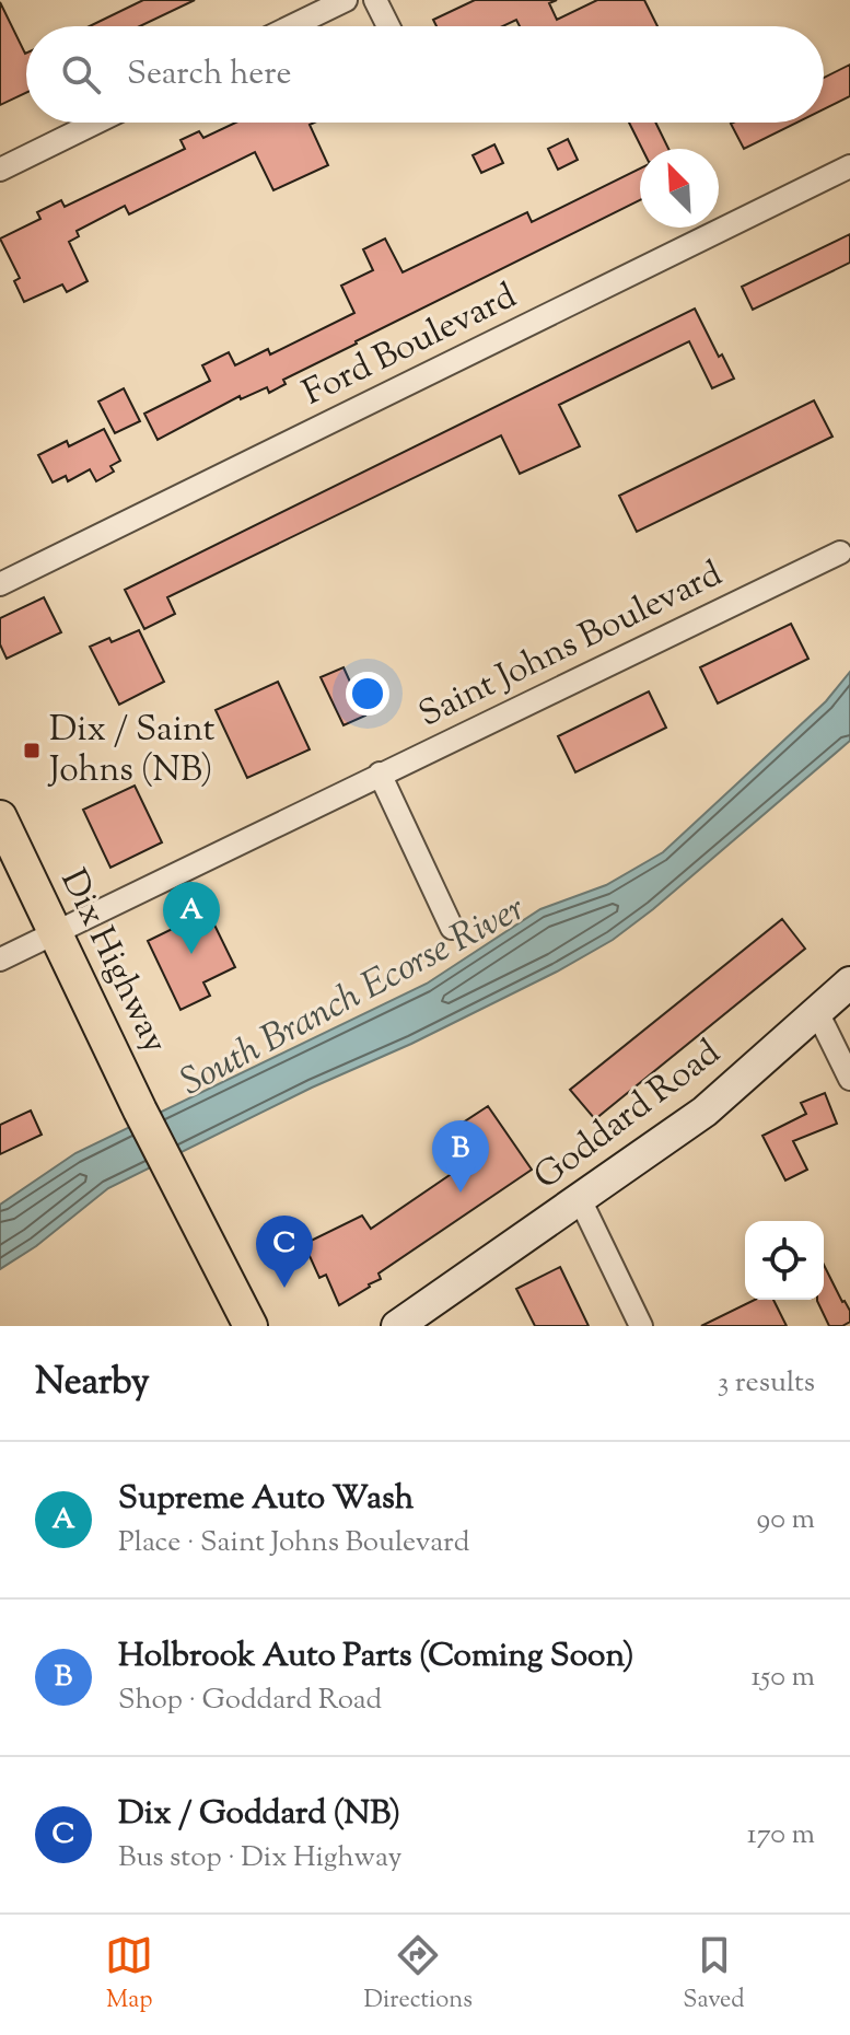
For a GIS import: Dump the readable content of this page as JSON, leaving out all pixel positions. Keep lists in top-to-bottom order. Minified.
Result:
{"streets":{"main road":["Dix Highway"],"street":["Ford Boulevard","Saint Johns Boulevard","Goddard Road"]},"crossings":[["Saint Johns Boulevard","Dix Highway"]],"water":["South Branch Ecorse River"],"places":{"transit":["Dix / Saint Johns (NB)"]},"north":"top left","page":{"search":"Search here","pins":["A","B","C"],"heading":["Nearby","3 results"],"list":[{"mark":"A","name":"Supreme Auto Wash","note":"Place · Saint Johns Boulevard","value":"90 m"},{"mark":"B","name":"Holbrook Auto Parts (Coming Soon)","note":"Shop · Goddard Road","value":"150 m"},{"mark":"C","name":"Dix / Goddard (NB)","note":"Bus stop · Dix Highway","value":"170 m"}],"nav":["Map","Directions","Saved"]}}
